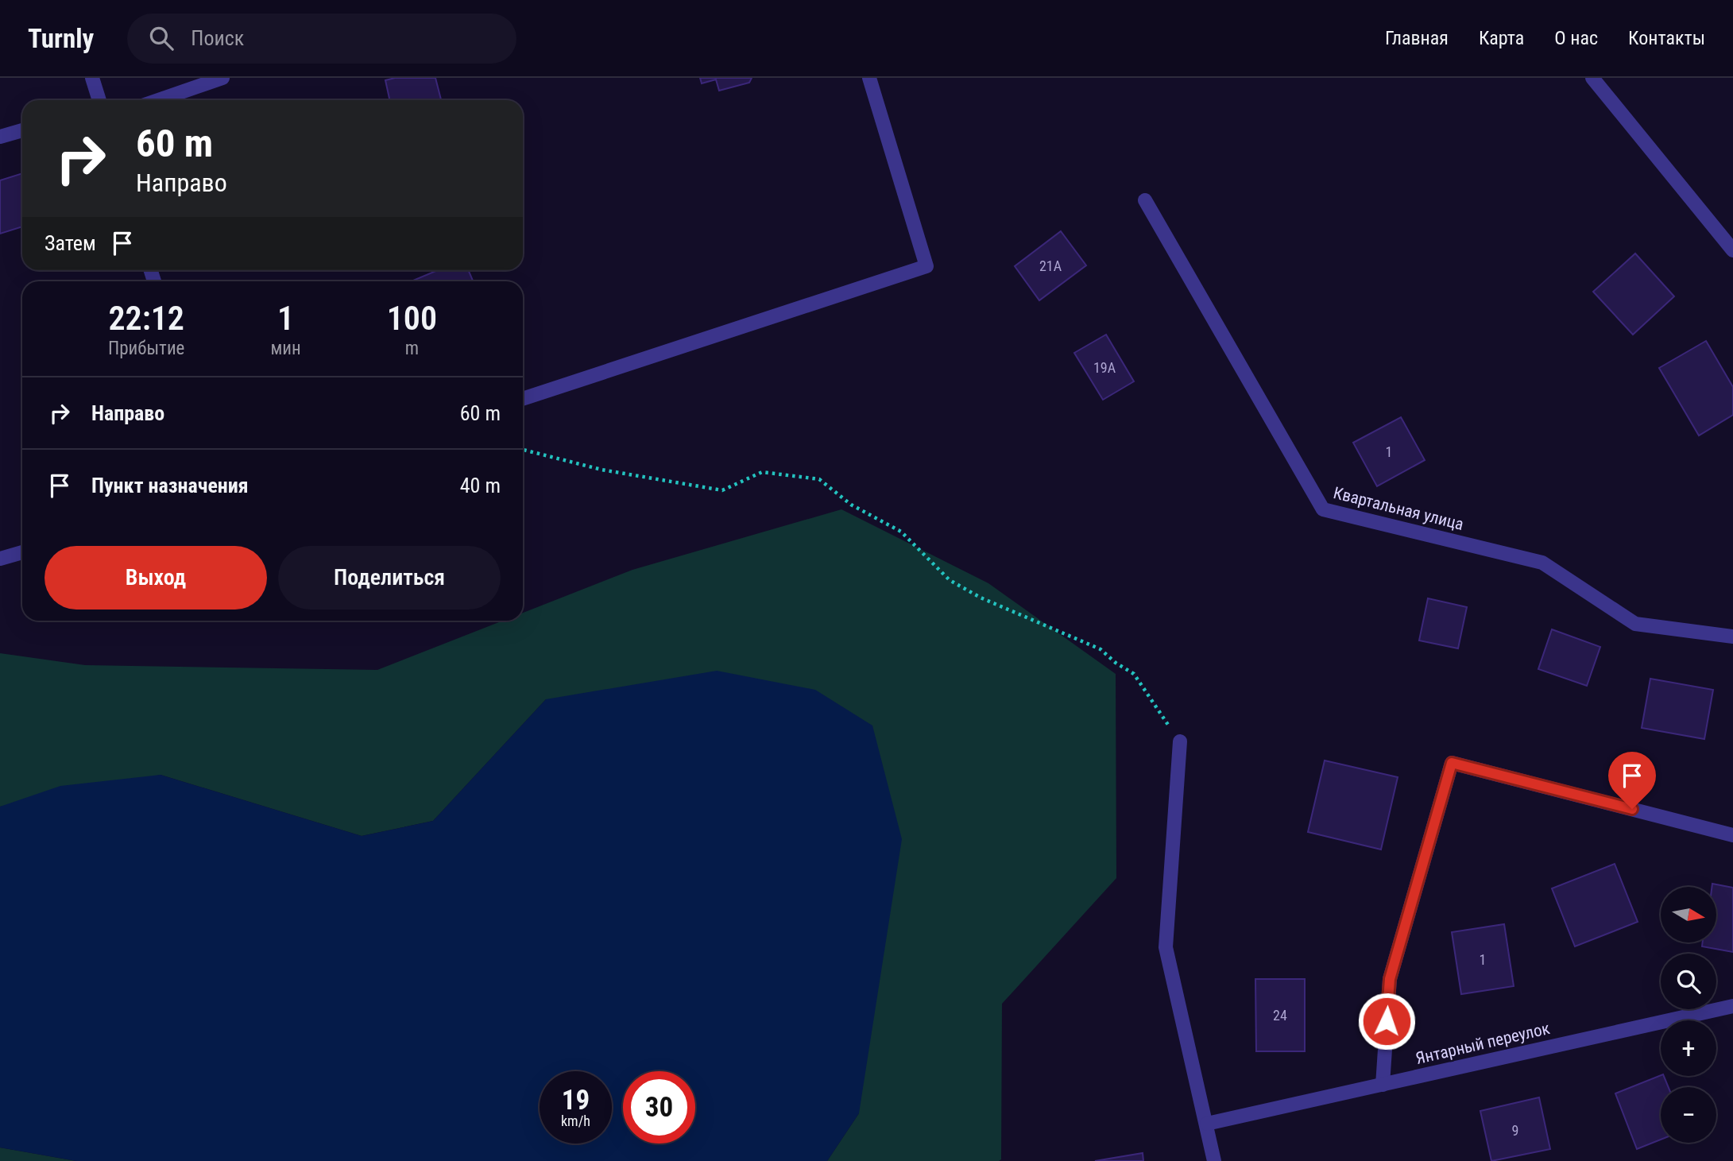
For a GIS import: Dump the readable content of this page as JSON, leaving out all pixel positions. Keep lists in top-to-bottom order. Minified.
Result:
{"streets":{"street":["Квартальная улица","Янтарный переулок"]},"house_numbers":["21А","19А","1","1","24","9"],"north":"right","page":{"header":"Turnly","search":"Поиск","nav":["Главная","Карта","О нас","Контакты"],"turn":["60 m","Направо"],"then":"Затем","eta":["22:12","Прибытие","1","мин","100","m"],"list":[{"name":"Направо","value":"60 m"},{"name":"Пункт назначения","value":"40 m"}],"buttons":["Выход","Поделиться"],"map_buttons":["+","−"],"speed":"19 km/h","limit":"30"}}
